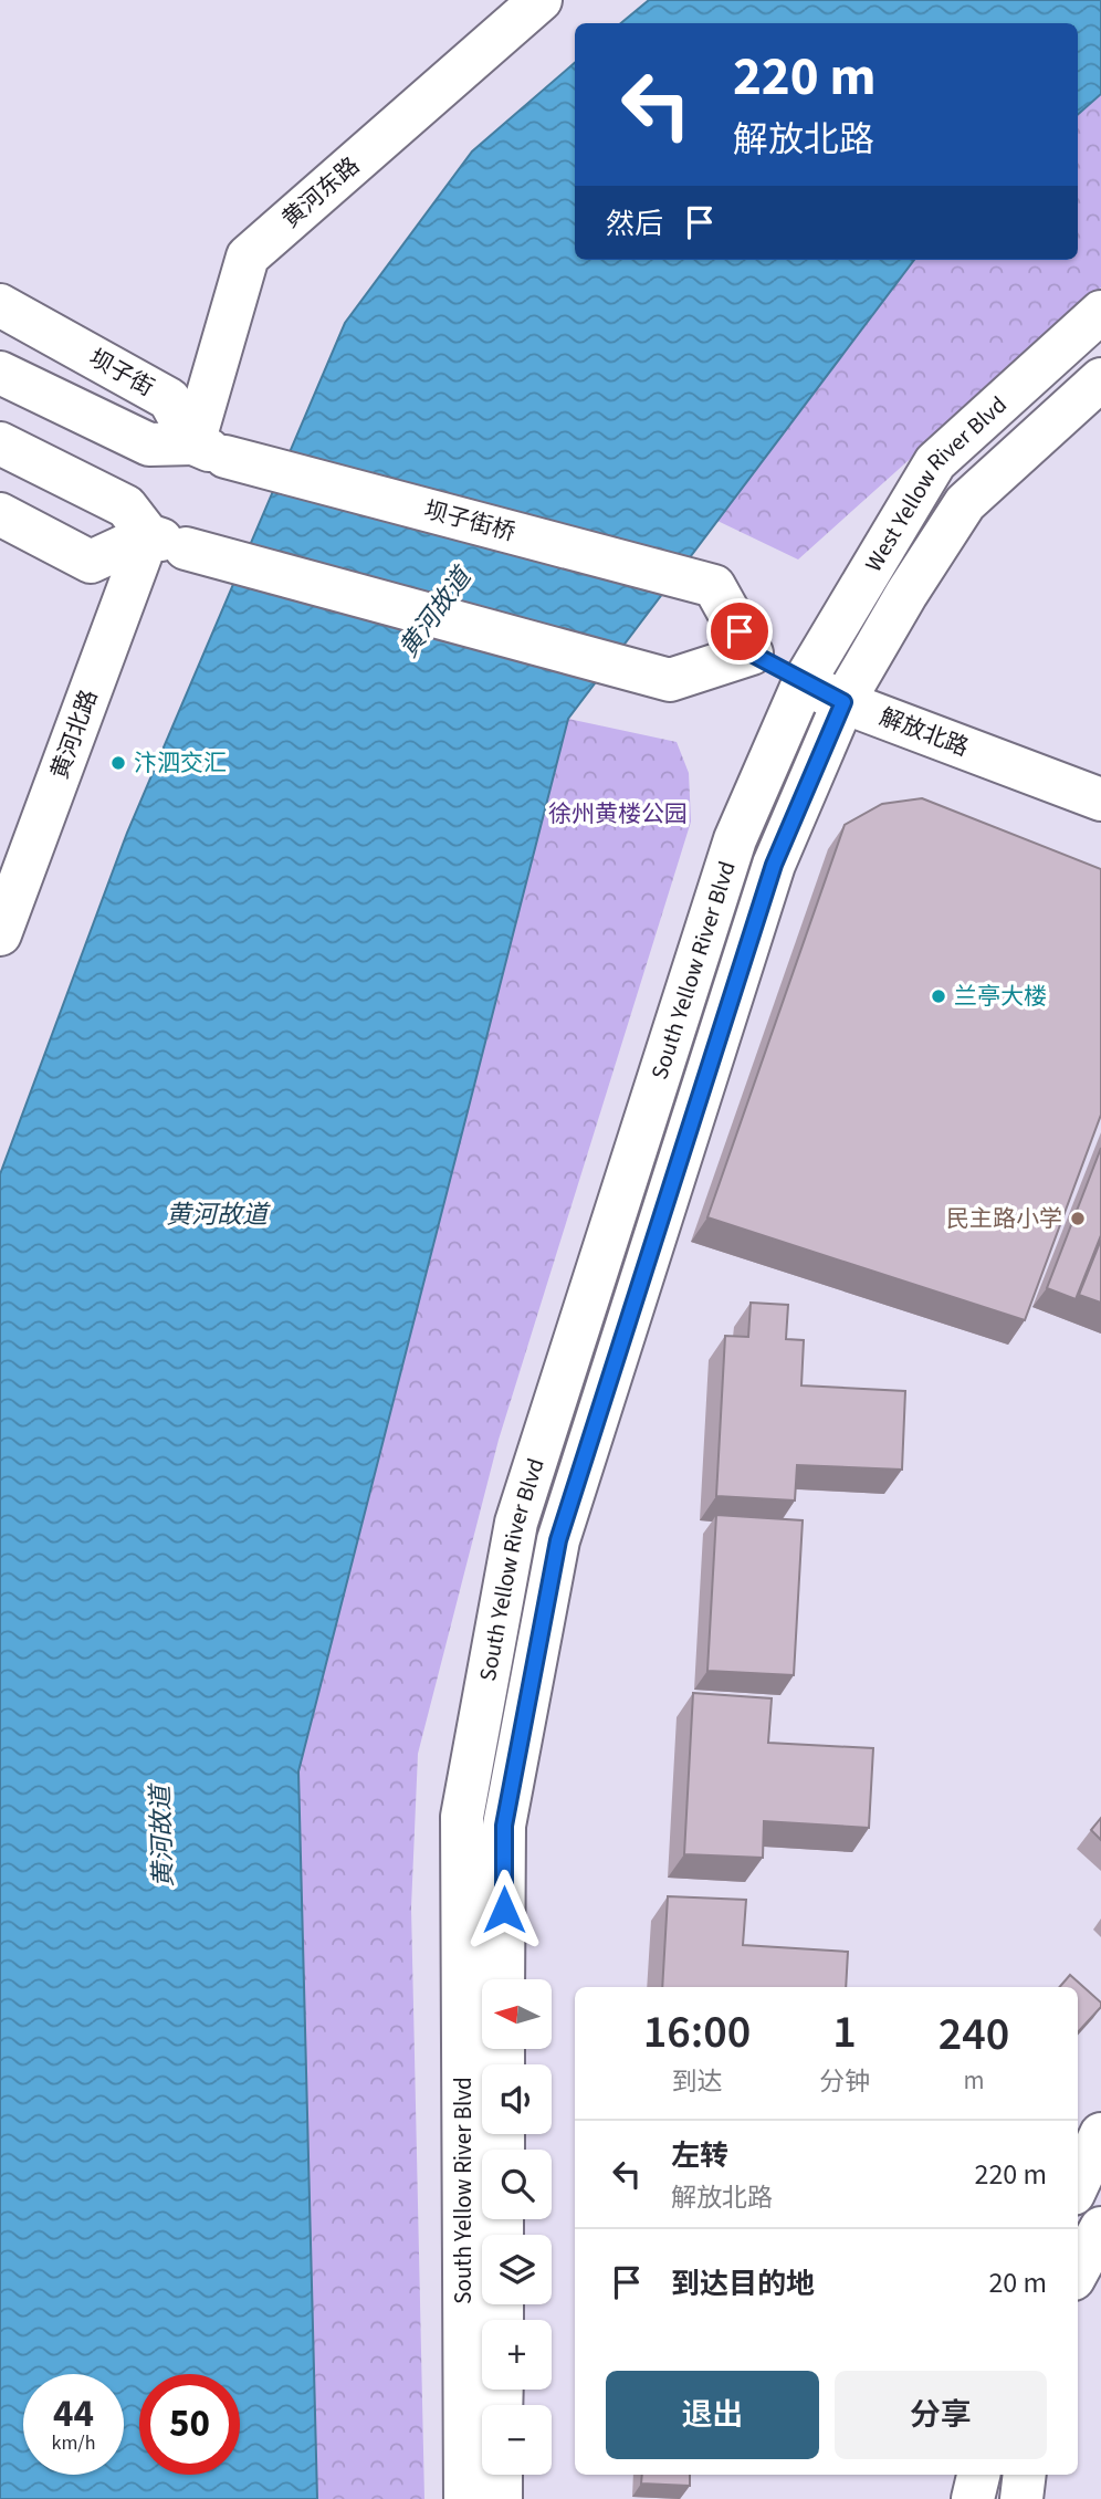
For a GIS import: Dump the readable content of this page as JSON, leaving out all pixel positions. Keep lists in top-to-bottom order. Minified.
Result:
{"streets":{"main road":["黄河东路","坝子街","West Yellow River Blvd","坝子街桥","解放北路","黄河北路","South Yellow River Blvd"]},"crossings":[["黄河东路","坝子街"],["黄河东路","坝子街桥"],["坝子街","坝子街桥"],["West Yellow River Blvd","解放北路"],["West Yellow River Blvd","South Yellow River Blvd"],["坝子街桥","解放北路"],["解放北路","South Yellow River Blvd"]],"water":["黄河故道"],"parks":["徐州黄楼公园"],"places":["汴泗交汇","兰亭大楼","民主路小学"],"north":"left","page":{"turn":["220 m","解放北路"],"then":"然后","map_buttons":["+","−"],"eta":["16:00","到达","1","分钟","240","m"],"list":[{"name":"左转","note":"解放北路","value":"220 m"},{"name":"到达目的地","value":"20 m"}],"buttons":["退出","分享"],"speed":"44 km/h","limit":"50"}}
